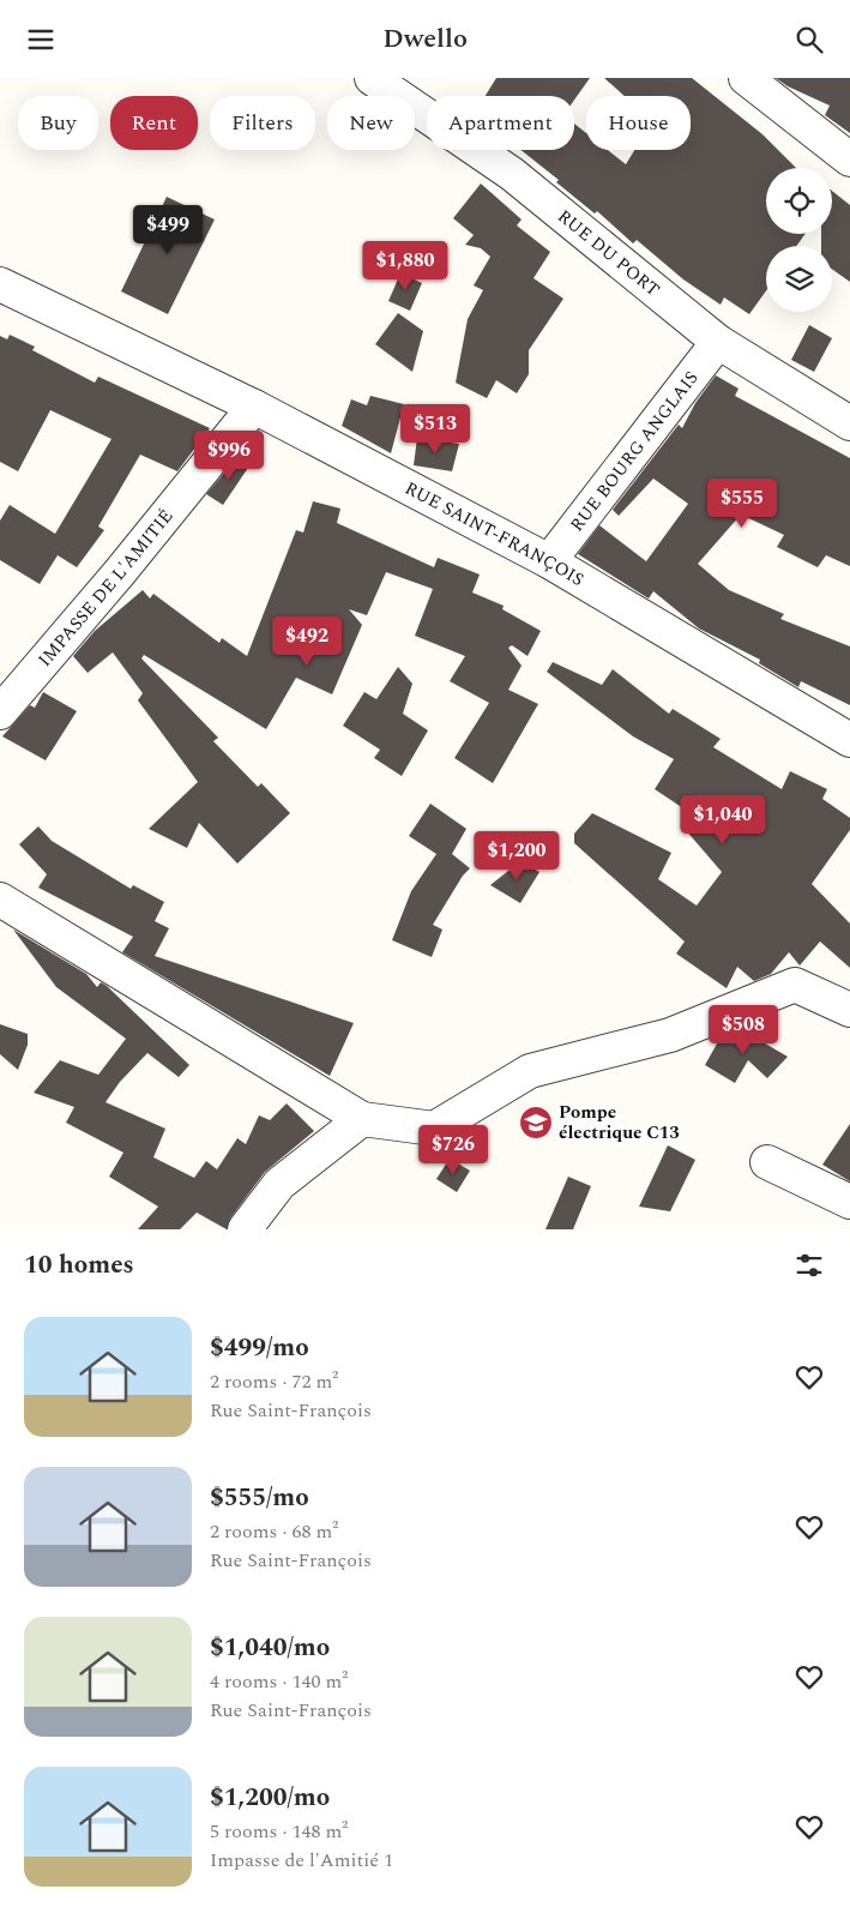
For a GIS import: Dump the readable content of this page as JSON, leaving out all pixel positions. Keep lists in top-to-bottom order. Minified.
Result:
{"streets":{"street":["RUE DU PORT","RUE BOURG ANGLAIS","RUE SAINT-FRANÇOIS","IMPASSE DE L'AMITIÉ"]},"crossings":[["RUE DU PORT","RUE BOURG ANGLAIS"],["RUE BOURG ANGLAIS","RUE SAINT-FRANÇOIS"],["RUE SAINT-FRANÇOIS","IMPASSE DE L'AMITIÉ"]],"places":{"school or university":["Pompe électrique C13"]},"page":{"header":"Dwello","chip":["Buy","Rent","Filters","New","Apartment","House"],"price":["$499","$1,880","$513","$996","$555","$492","$1,040","$1,200","$508","$726"],"heading":"10 homes","list":[{"name":"$499/mo","note":"2 rooms · 72 m² · Rue Saint-François"},{"name":"$555/mo","note":"2 rooms · 68 m² · Rue Saint-François"},{"name":"$1,040/mo","note":"4 rooms · 140 m² · Rue Saint-François"},{"name":"$1,200/mo","note":"5 rooms · 148 m² · Impasse de l'Amitié 1"}]}}
